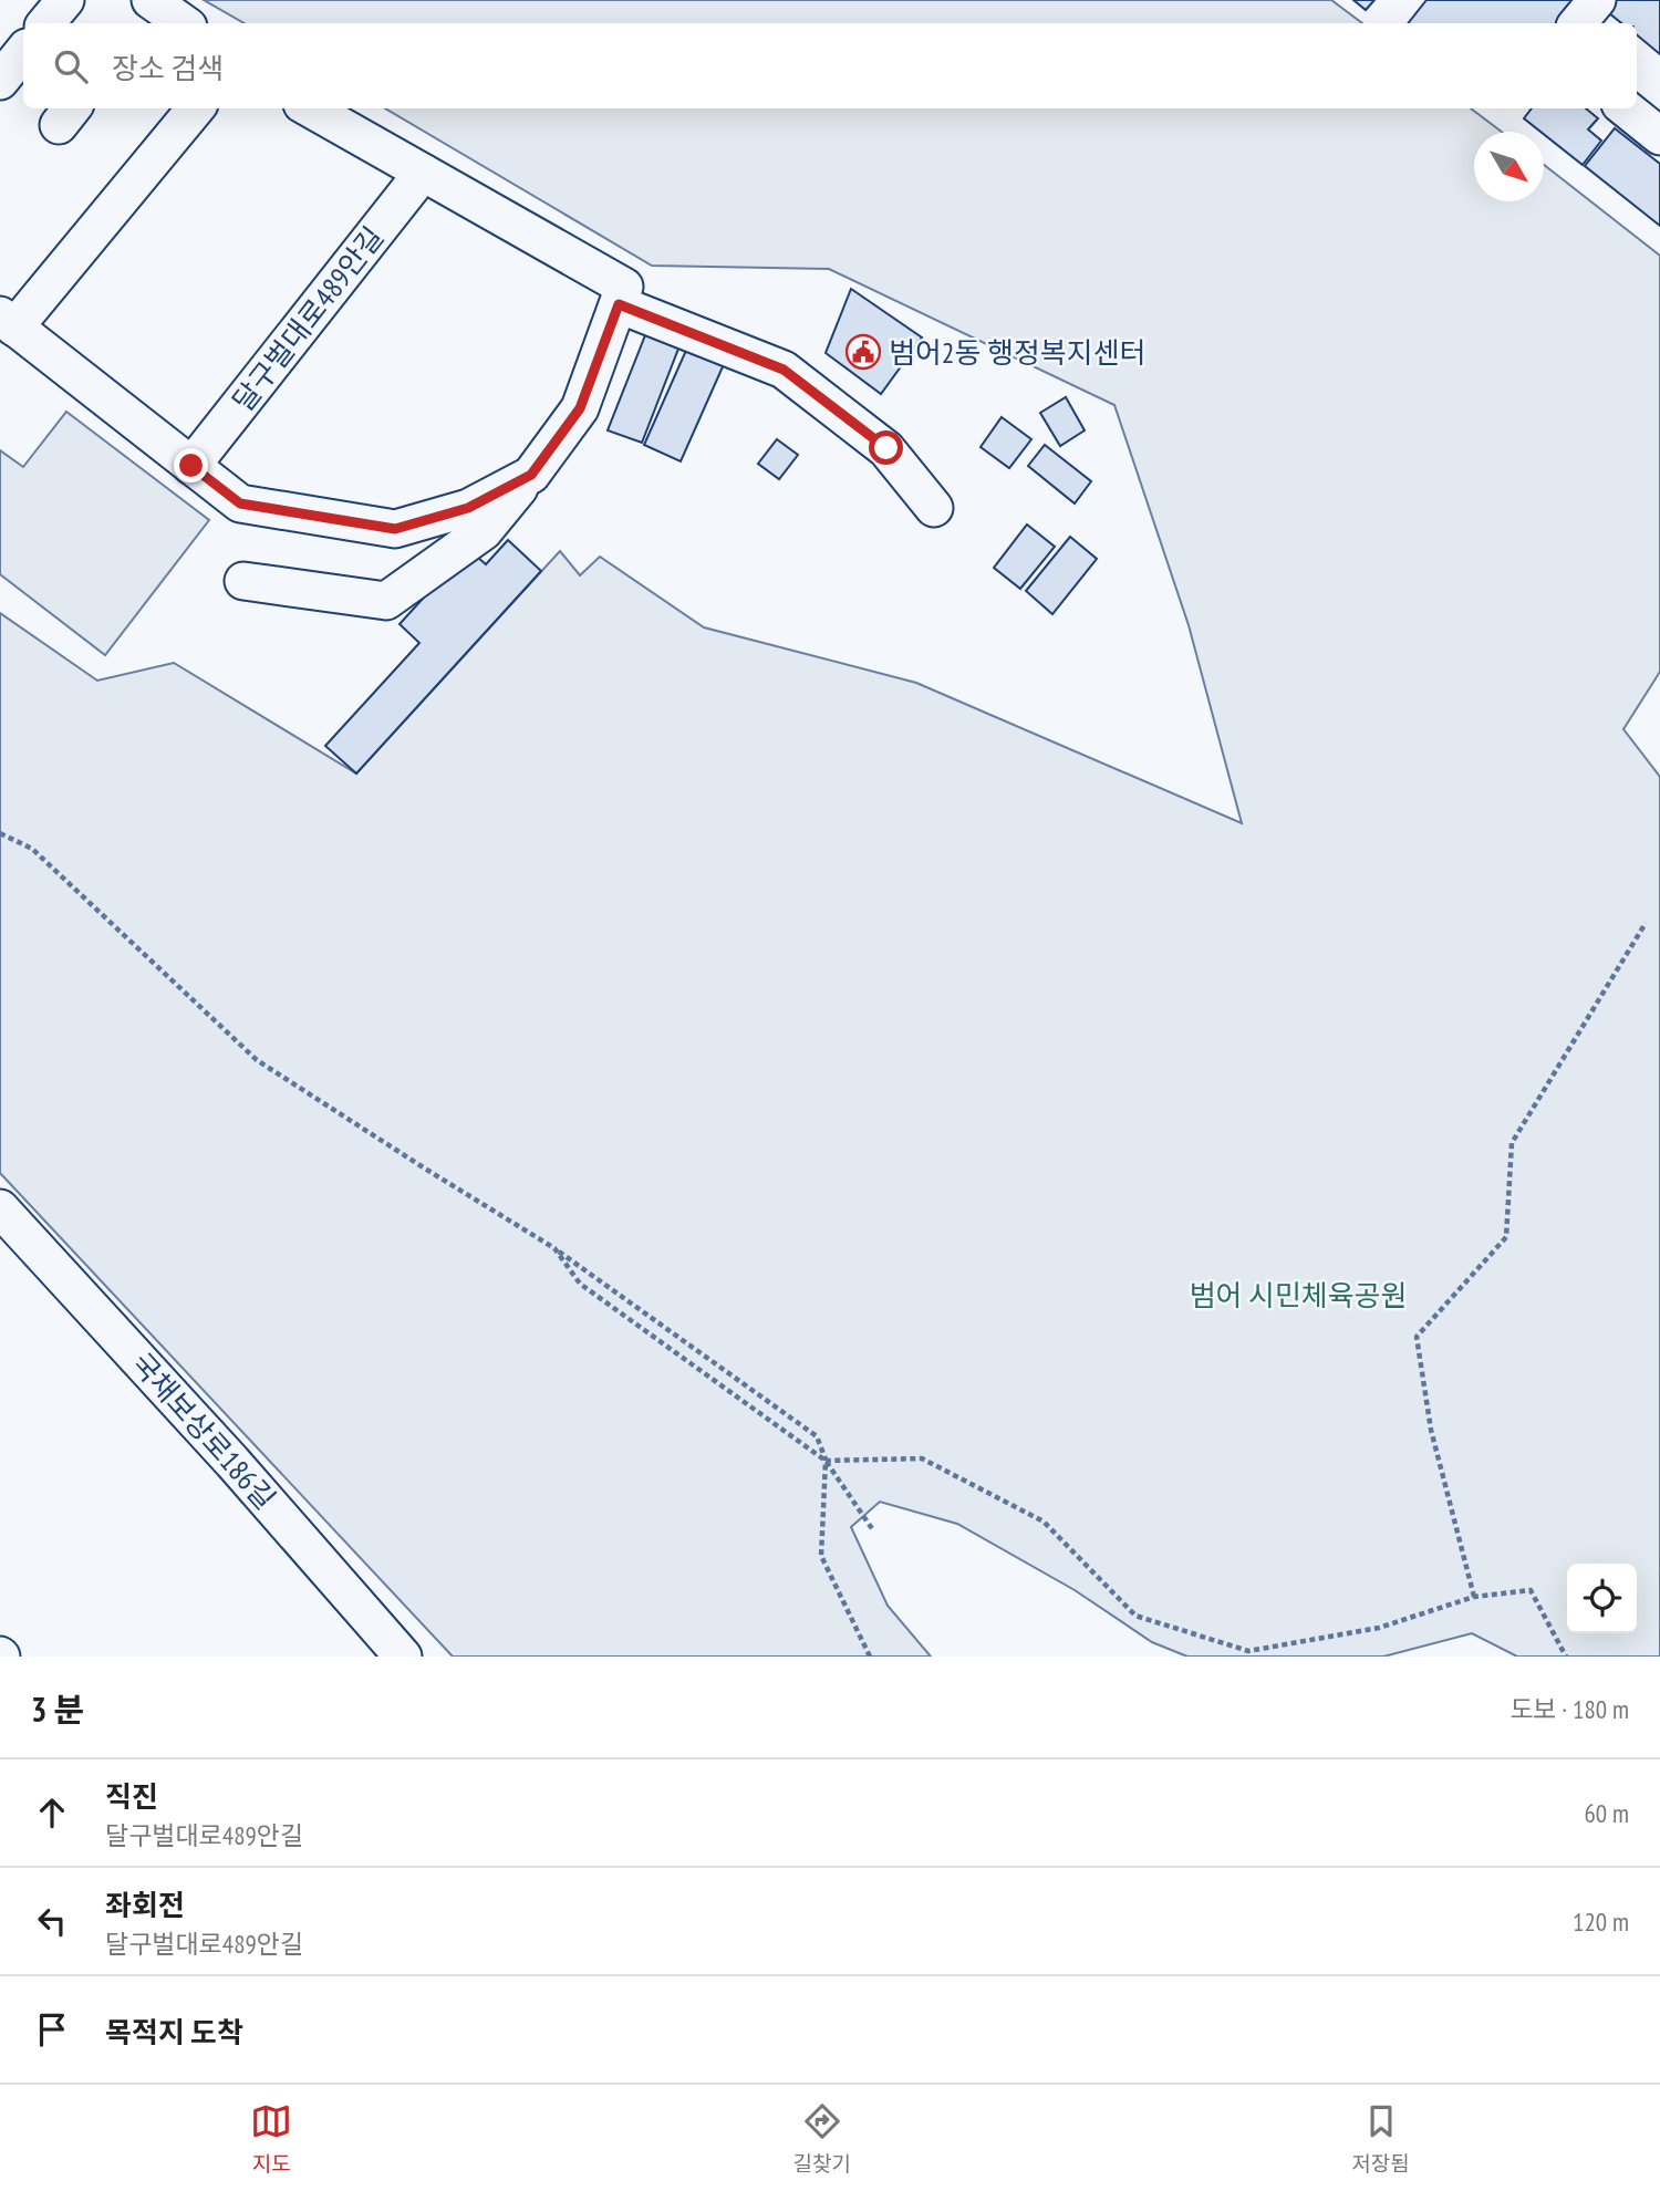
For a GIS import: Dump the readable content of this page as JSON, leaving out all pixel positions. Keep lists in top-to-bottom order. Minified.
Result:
{"streets":{"street":["달구벌대로489안길","국채보상로186길"]},"parks":["범어 시민체육공원"],"places":{"public building":["범어2동 행정복지센터"]},"north":"bottom right","page":{"search":"장소 검색","heading":["3 분","도보 · 180 m"],"list":[["직진","달구벌대로489안길","60 m"],["좌회전","달구벌대로489안길","120 m"],"목적지 도착"],"nav":["지도","길찾기","저장됨"]}}
